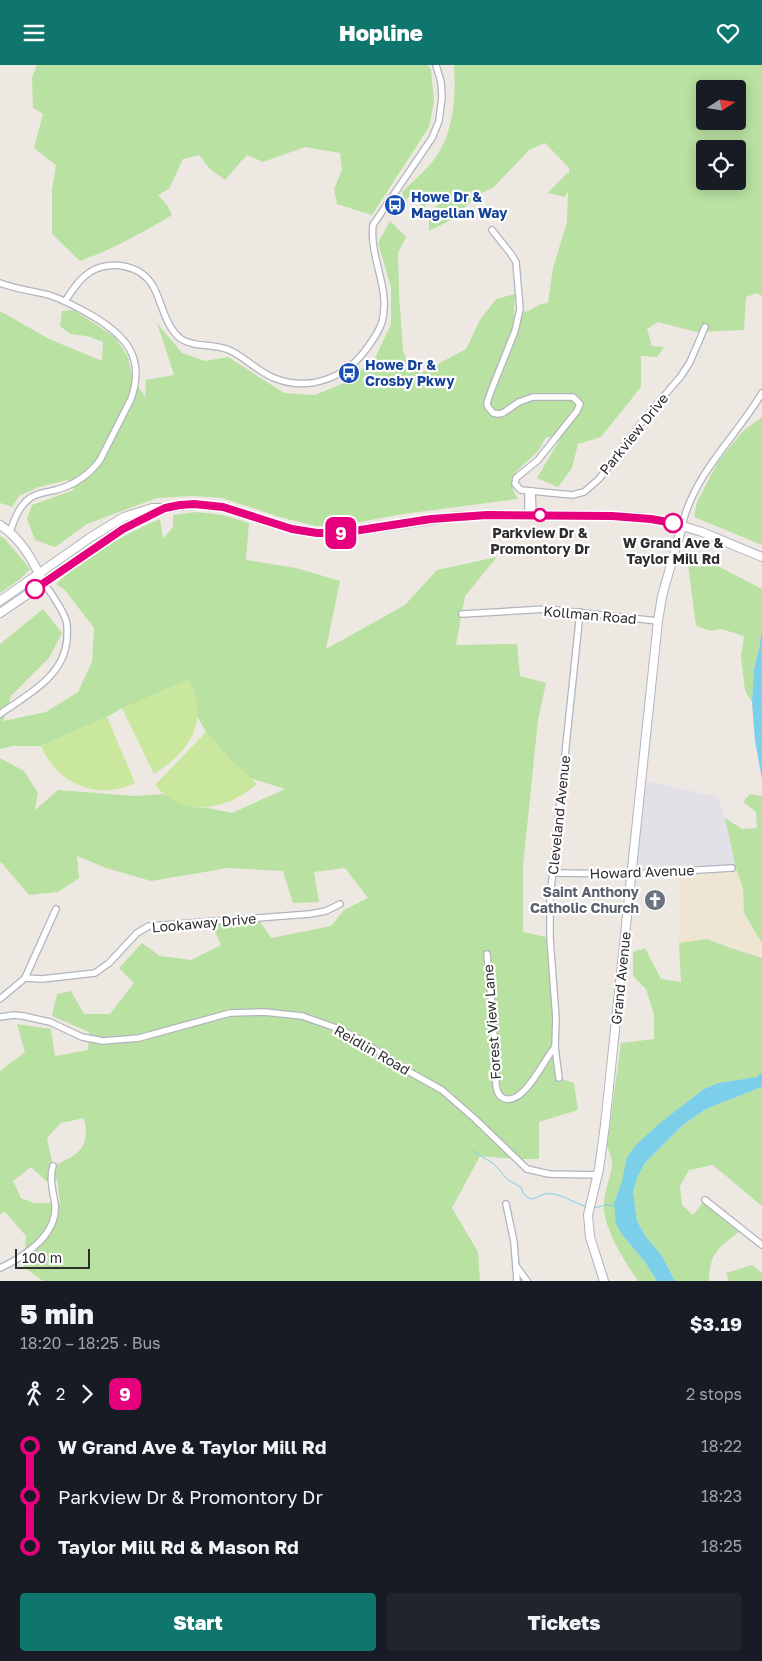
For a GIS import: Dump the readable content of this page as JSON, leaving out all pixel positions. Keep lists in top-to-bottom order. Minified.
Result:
{"streets":{"main road":["Grand Avenue"],"street":["Parkview Drive","Kollman Road","Cleveland Avenue","Howard Avenue","Lookaway Drive","Forest View Lane","Reidlin Road"]},"crossings":[["Kollman Road","Cleveland Avenue"],["Kollman Road","Grand Avenue"],["Cleveland Avenue","Howard Avenue"],["Cleveland Avenue","Forest View Lane"],["Howard Avenue","Grand Avenue"],["Grand Avenue","Reidlin Road"]],"places":{"bus stop":["Howe Dr & Magellan Way","Howe Dr & Crosby Pkwy"],"other":["Parkview Dr & Promontory Dr","W Grand Ave & Taylor Mill Rd"],"church":["Saint Anthony Catholic Church"]},"lines":["bus line 9"],"scale_bar":"100 m","north":"right","page":{"header":"Hopline","on_map":"9","scale":"100 m","heading":["5 min","18:20 – 18:25 · Bus","$3.19"],"legs":["2","9","2 stops"],"list":[{"name":"W Grand Ave & Taylor Mill Rd","value":"18:22"},{"name":"Parkview Dr & Promontory Dr","value":"18:23"},{"name":"Taylor Mill Rd & Mason Rd","value":"18:25"}],"buttons":["Start","Tickets"]}}
